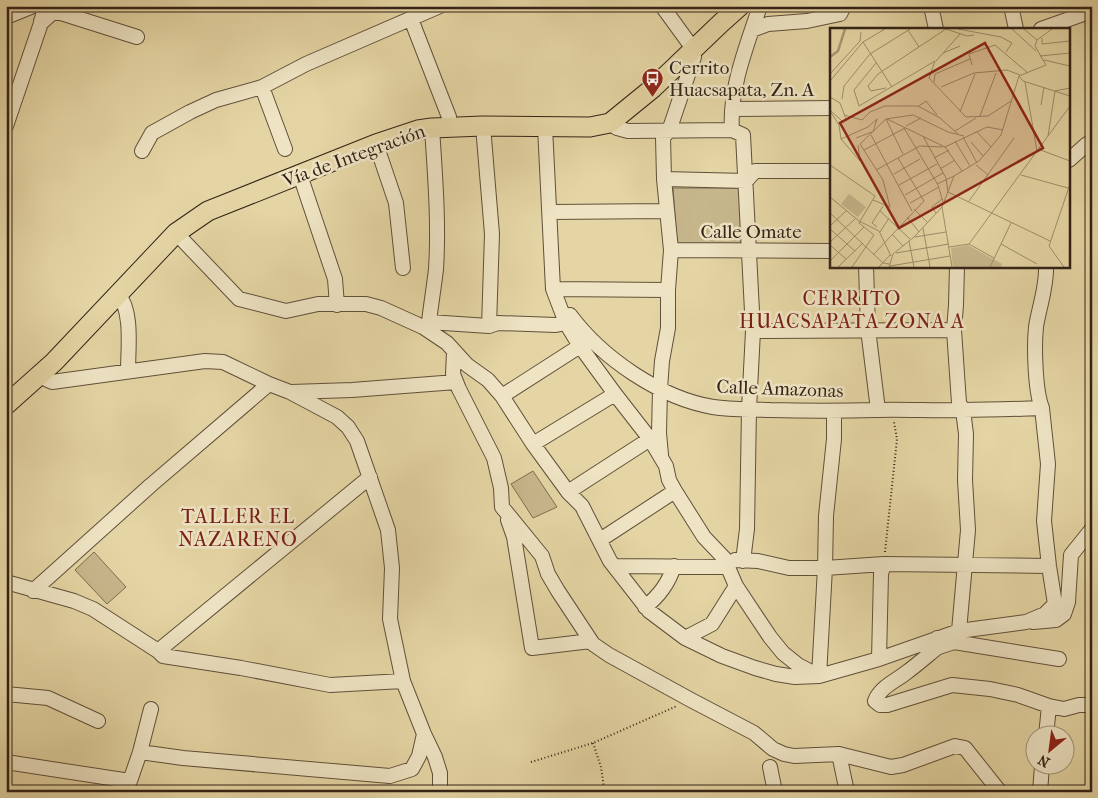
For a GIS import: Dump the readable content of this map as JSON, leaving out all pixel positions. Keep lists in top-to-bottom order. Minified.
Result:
{"streets":{"main road":["Vía de Integración"],"street":["Calle Omate","Calle Amazonas"]},"districts":["CERRITO HUACSAPATA ZONA A","TALLER EL NAZARENO"],"places":{"bus stop":["Cerrito Huacsapata, Zn. A"]},"north":"bottom left"}
